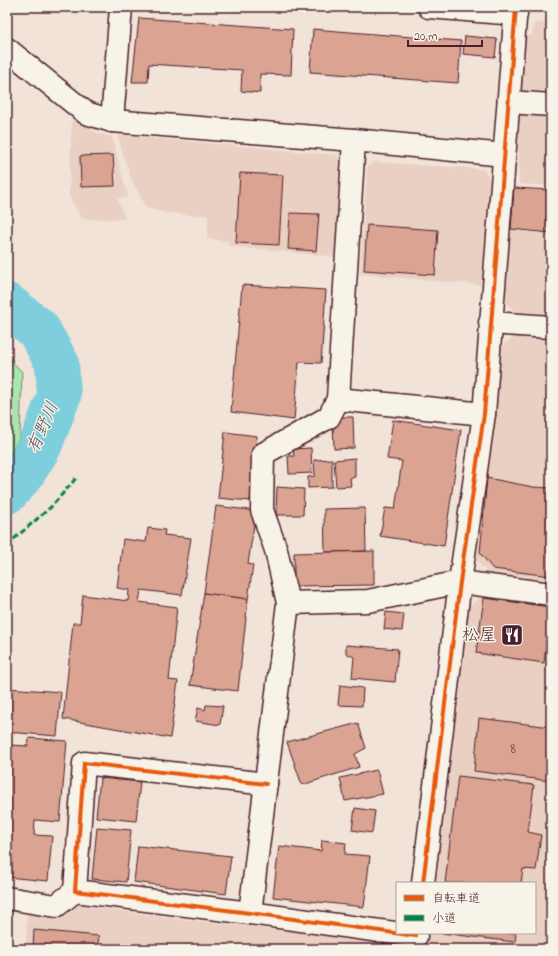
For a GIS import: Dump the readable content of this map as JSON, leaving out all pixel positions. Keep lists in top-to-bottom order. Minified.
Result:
{"water":["有野川"],"places":{"restaurant":["松屋"]},"house_numbers":["8"],"legend":["自転車道","小道"],"scale_bar":"20 m"}
